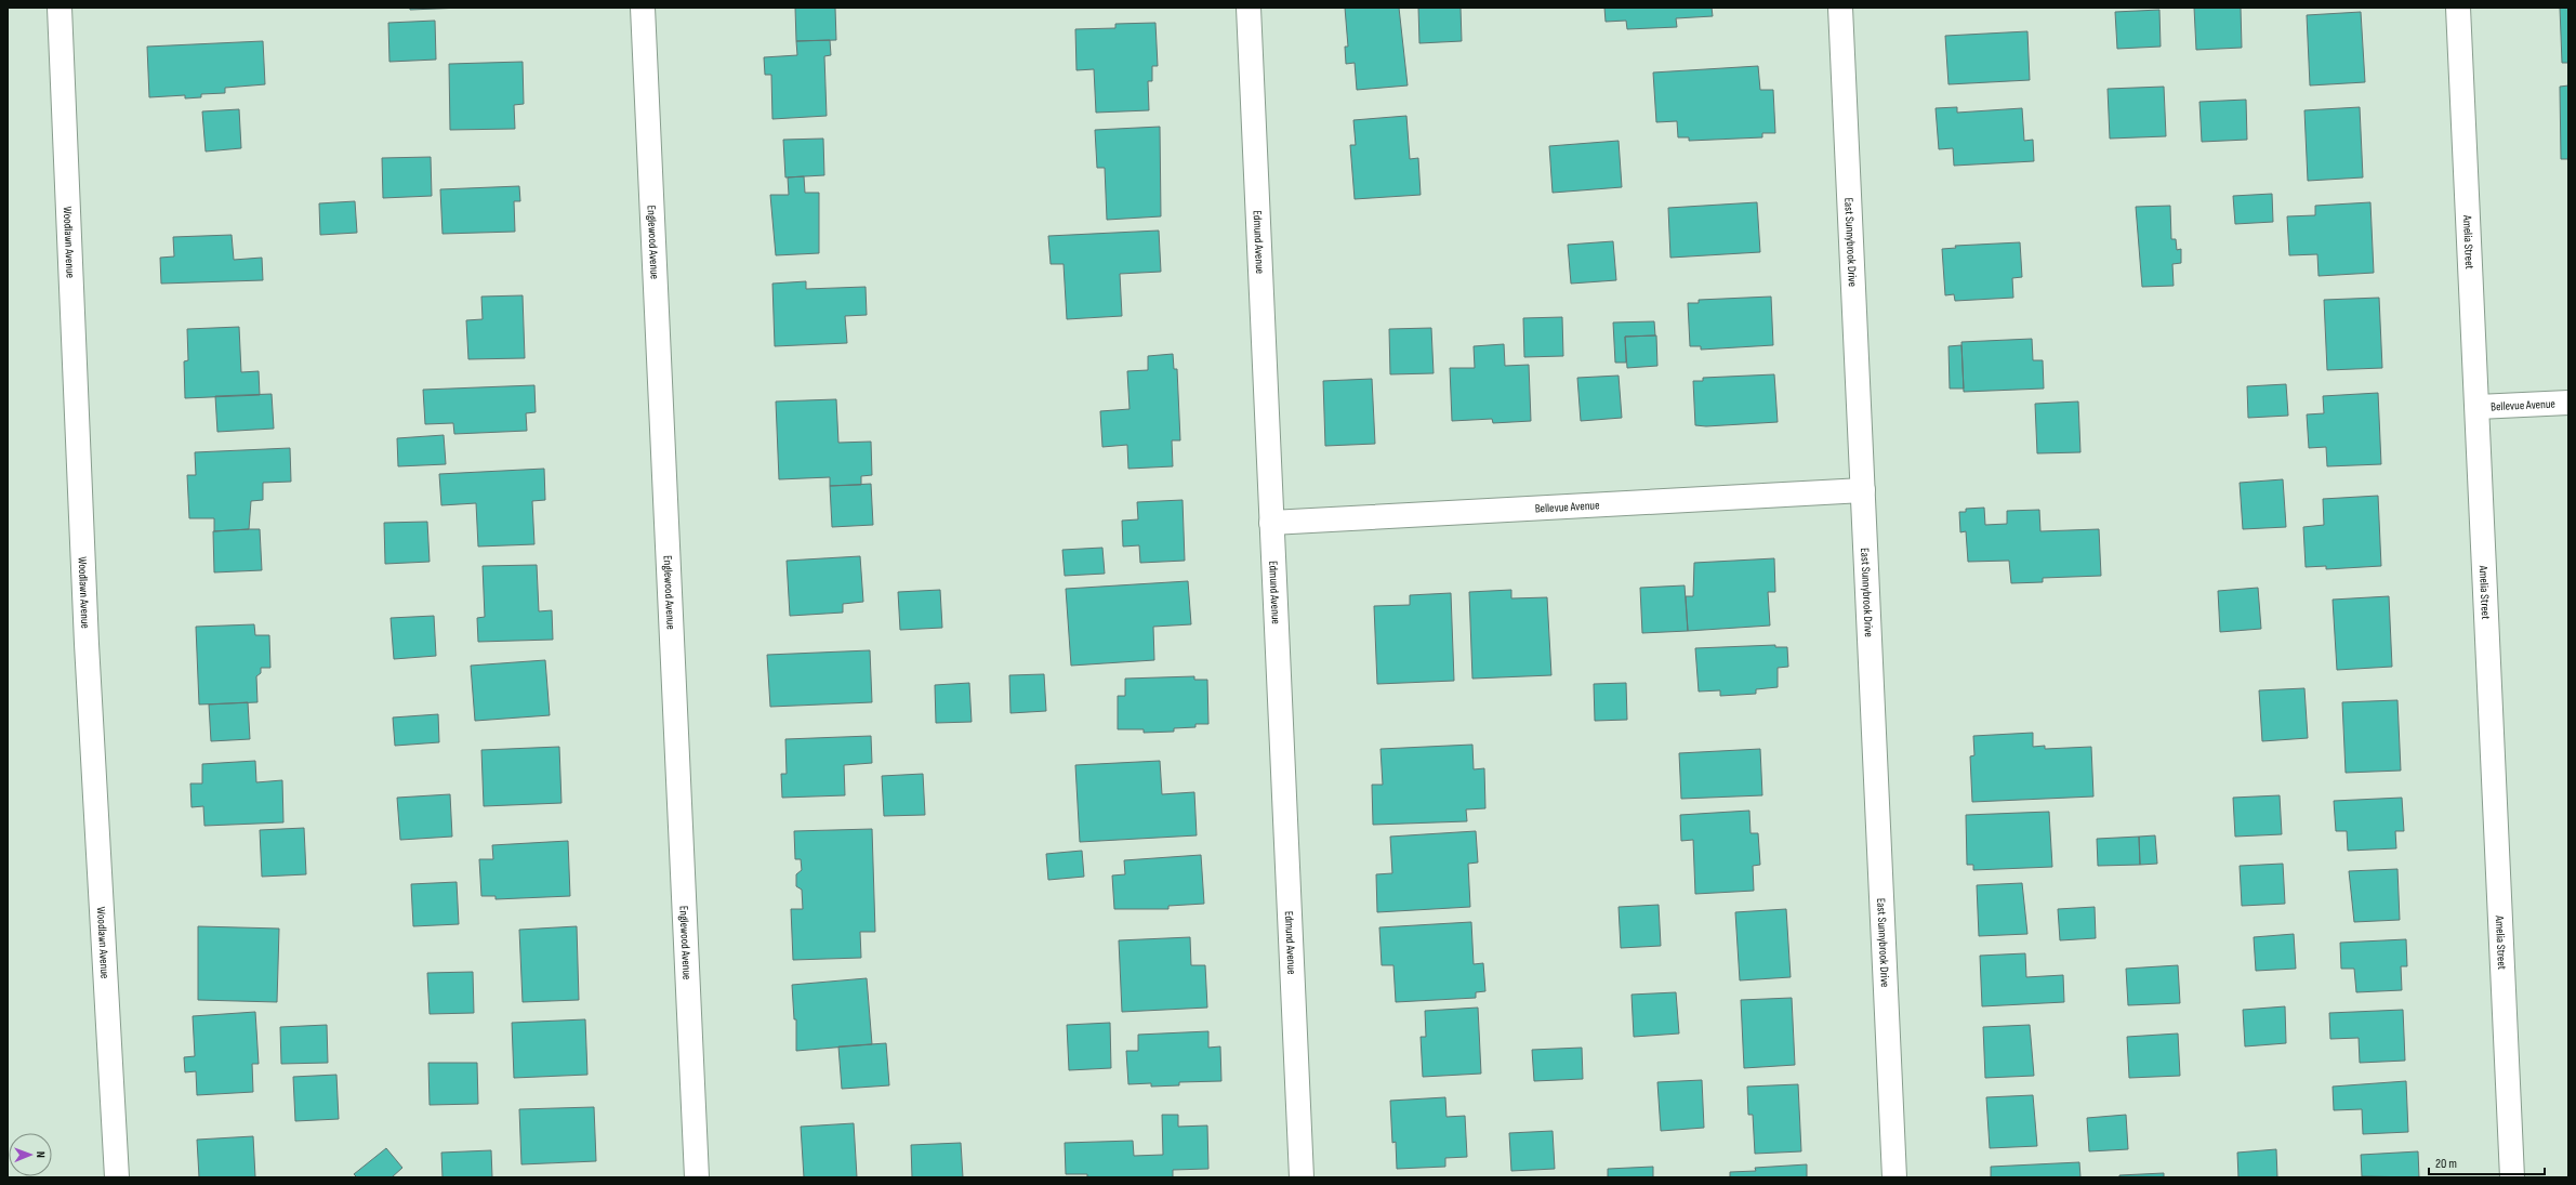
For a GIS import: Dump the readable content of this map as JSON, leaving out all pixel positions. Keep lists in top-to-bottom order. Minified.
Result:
{"streets":{"street":["Woodlawn Avenue","Englewood Avenue","Edmund Avenue","East Sunnybrook Drive","Amelia Street","Bellevue Avenue"]},"crossings":[["Edmund Avenue","Bellevue Avenue"],["East Sunnybrook Drive","Bellevue Avenue"],["Amelia Street","Bellevue Avenue"]],"scale_bar":"20 m","north":"right"}
